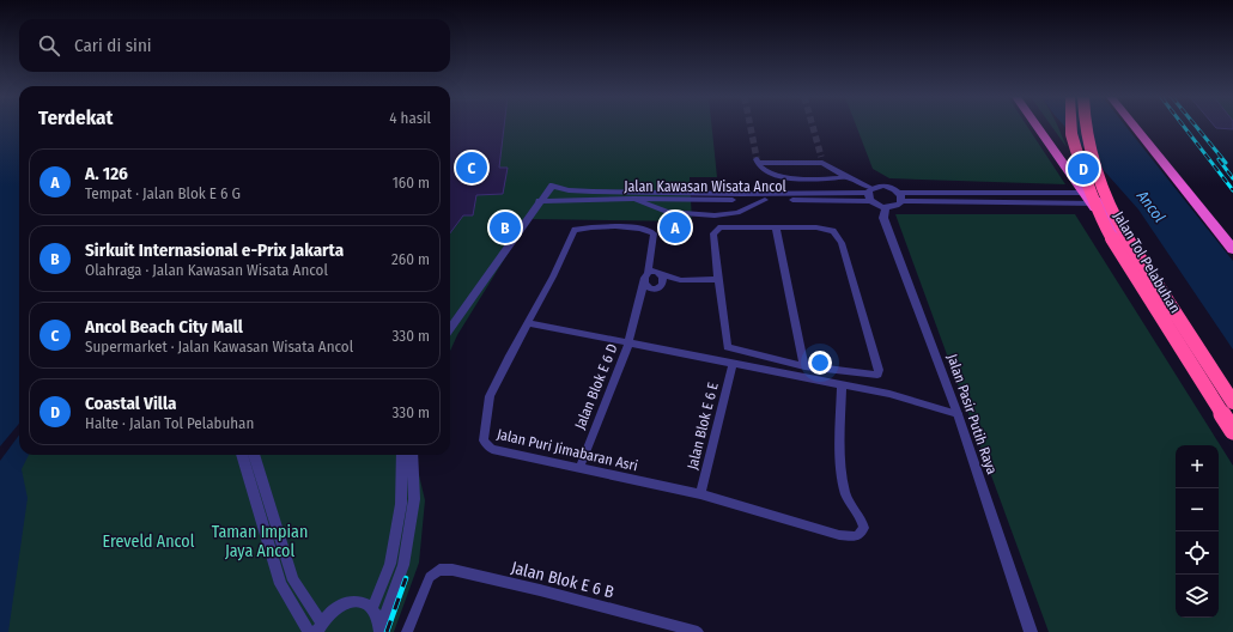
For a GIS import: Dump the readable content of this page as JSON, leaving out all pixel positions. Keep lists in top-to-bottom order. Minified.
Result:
{"streets":{"highway":["Jalan Tol Pelabuhan"],"street":["Jalan Kawasan Wisata Ancol","Jalan Blok E 6 D","Jalan Pasir Putih Raya","Jalan Blok E 6 E","Jalan Puri Jimabaran Asri","Jalan Blok E 6 B"]},"crossings":[["Jalan Blok E 6 D","Jalan Puri Jimabaran Asri"],["Jalan Blok E 6 E","Jalan Puri Jimabaran Asri"]],"water":["Ancol"],"parks":["Taman Impian Jaya Ancol","Ereveld Ancol"],"page":{"search":"Cari di sini","heading":["Terdekat","4 hasil"],"list":[{"mark":"A","name":"A. 126","note":"Tempat · Jalan Blok E 6 G","value":"160 m"},{"mark":"B","name":"Sirkuit Internasional e-Prix Jakarta","note":"Olahraga · Jalan Kawasan Wisata Ancol","value":"260 m"},{"mark":"C","name":"Ancol Beach City Mall","note":"Supermarket · Jalan Kawasan Wisata Ancol","value":"330 m"},{"mark":"D","name":"Coastal Villa","note":"Halte · Jalan Tol Pelabuhan","value":"330 m"}],"pins":["C","D","A","B"],"map_buttons":["+","−"]}}
